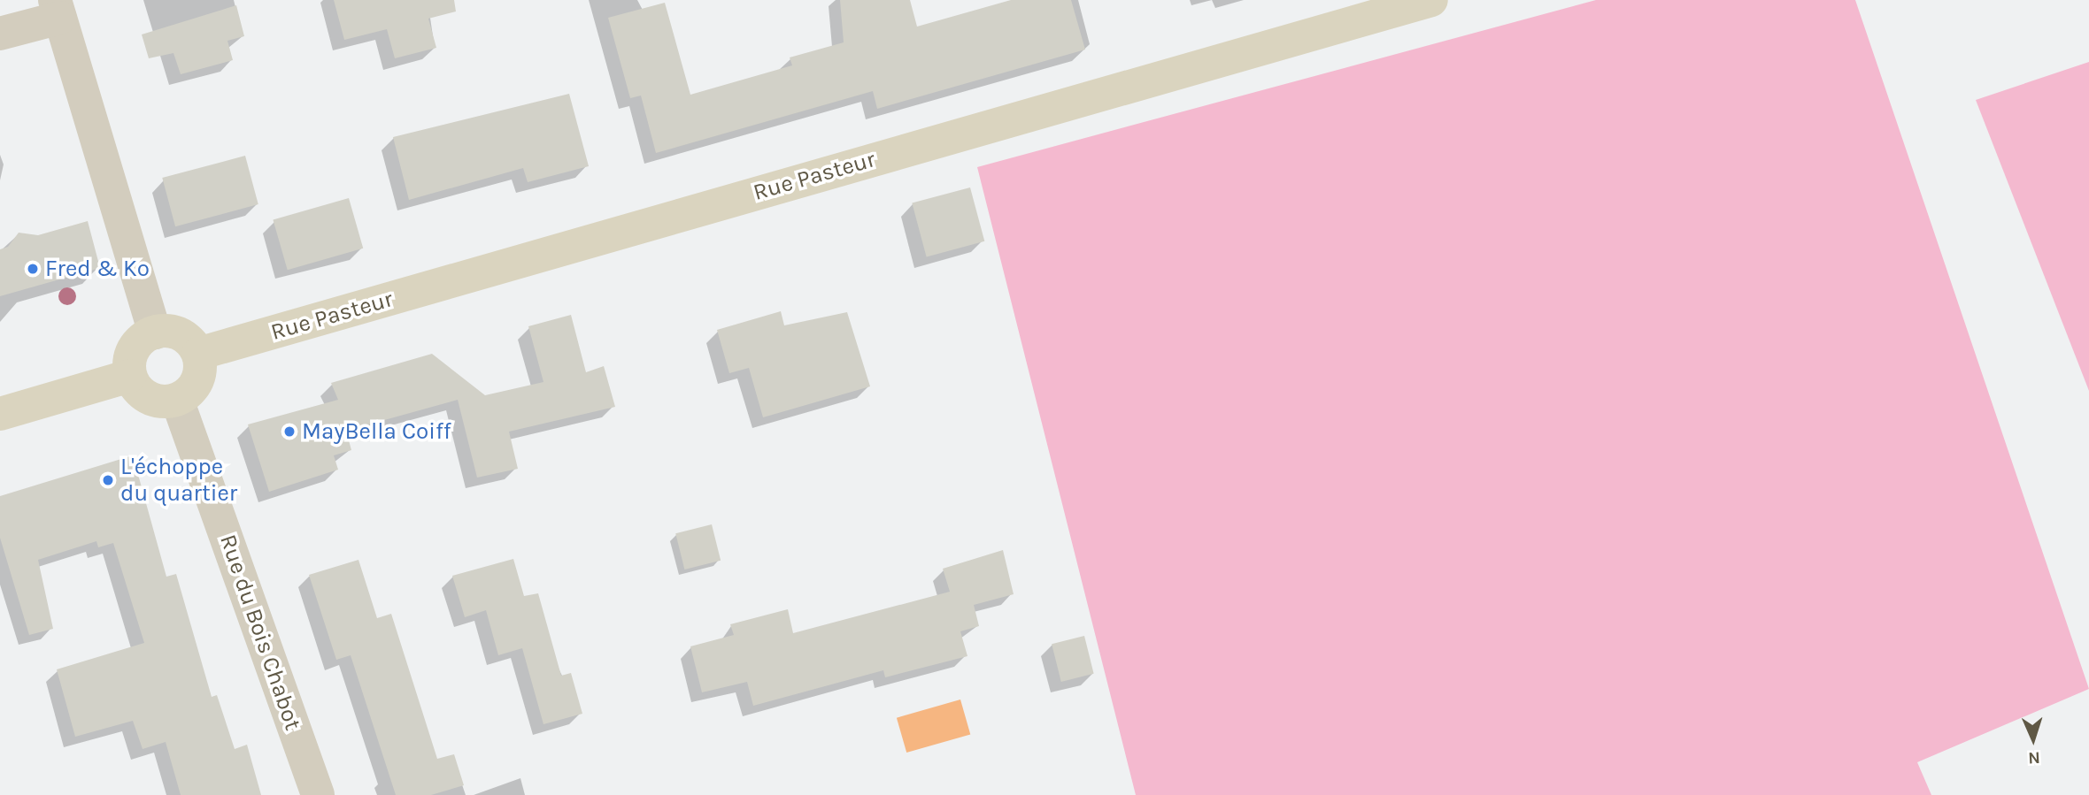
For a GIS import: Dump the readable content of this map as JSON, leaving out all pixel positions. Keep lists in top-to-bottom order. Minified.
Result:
{"streets":{"street":["Rue Pasteur","Rue du Bois Chabot"]},"crossings":[["Rue Pasteur","Rue du Bois Chabot"]],"places":["Fred & Ko","MayBella Coiff","L'échoppe du quartier"],"north":"bottom"}
